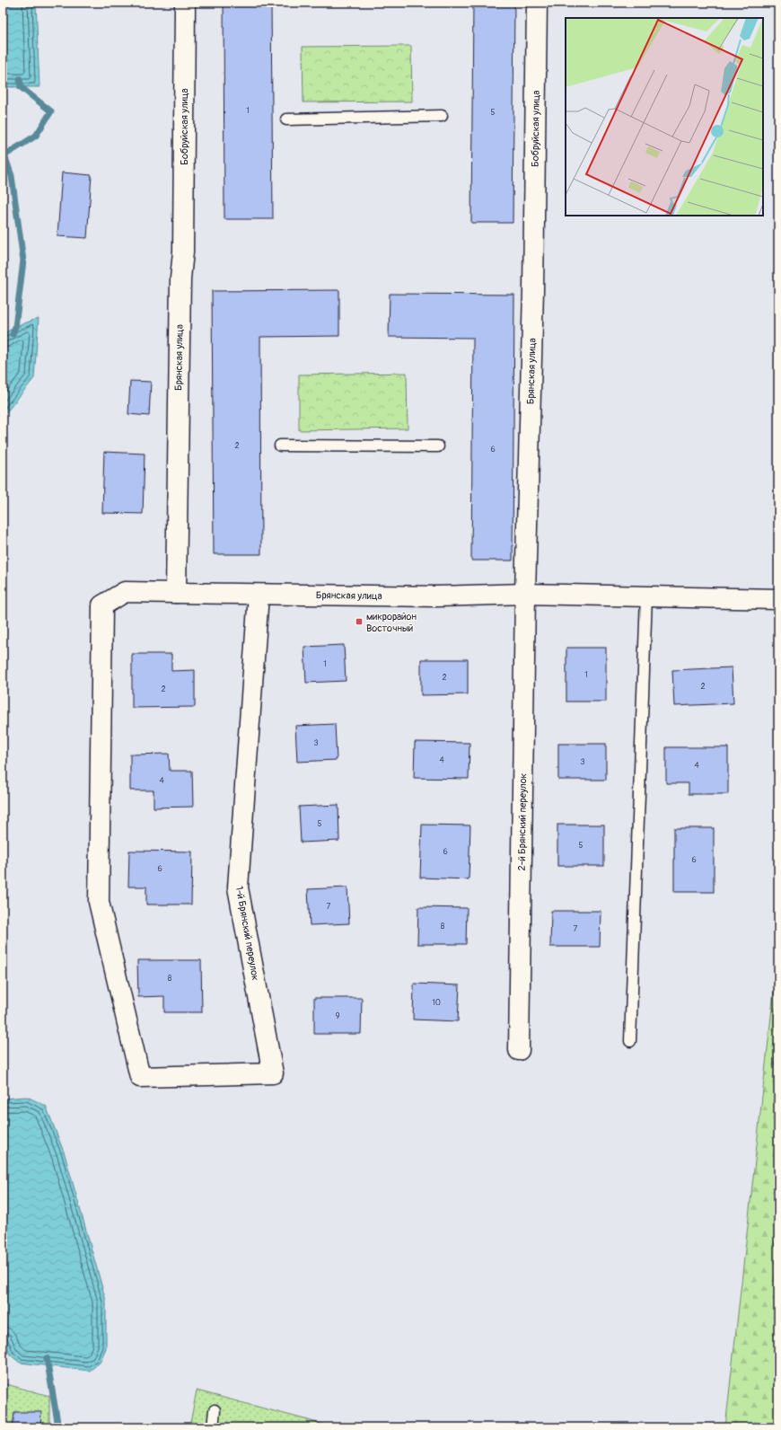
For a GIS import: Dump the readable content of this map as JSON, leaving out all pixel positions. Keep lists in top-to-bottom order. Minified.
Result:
{"streets":{"street":["Бобруйская улица","Брянская улица","2-й Брянский переулок","1-й Брянский переулок"]},"crossings":[["Бобруйская улица","Брянская улица"],["Брянская улица","2-й Брянский переулок"],["Брянская улица","1-й Брянский переулок"]],"places":{"transit":["микрорайон Восточный"]},"house_numbers":["1","5","2","6","1","1","2","2","2","3","4","3","4","4","5","5","6","6","6","7","8","7","8","10","9"]}
